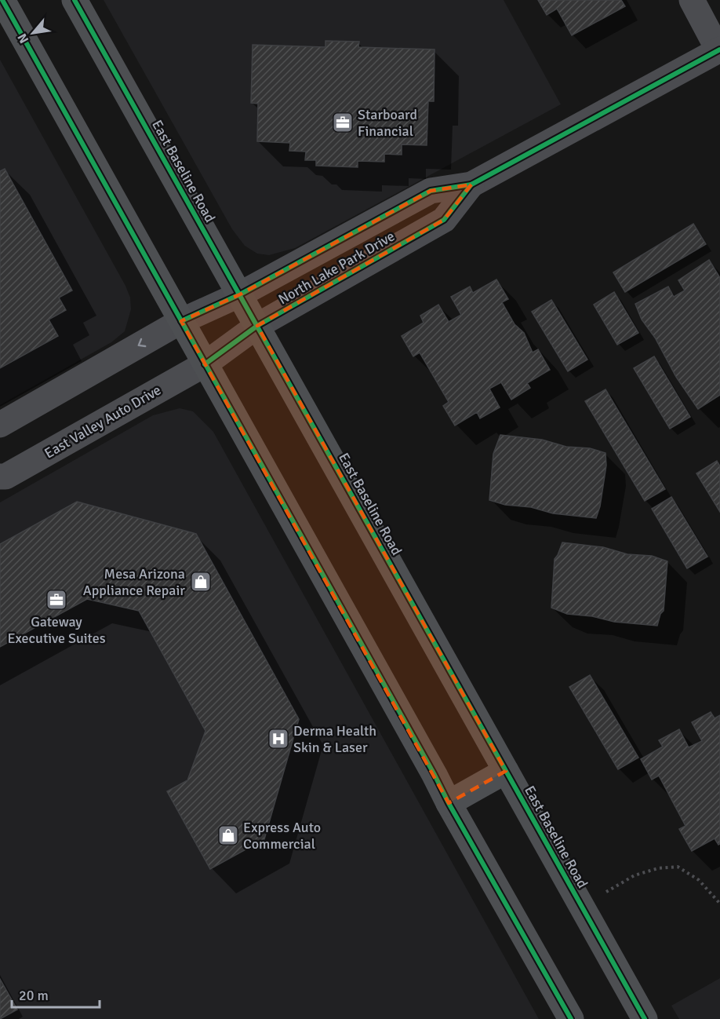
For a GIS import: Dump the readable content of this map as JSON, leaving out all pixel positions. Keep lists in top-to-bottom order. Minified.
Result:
{"streets":{"main road":["East Baseline Road"],"street":["North Lake Park Drive","East Valley Auto Drive"]},"crossings":[["East Baseline Road","North Lake Park Drive"],["North Lake Park Drive","East Valley Auto Drive"]],"places":{"office":["Starboard Financial","Gateway Executive Suites"],"shop":["Mesa Arizona Appliance Repair","Express Auto Commercial"],"hospital":["Derma Health Skin & Laser"]},"scale_bar":"20 m","north":"bottom left"}
